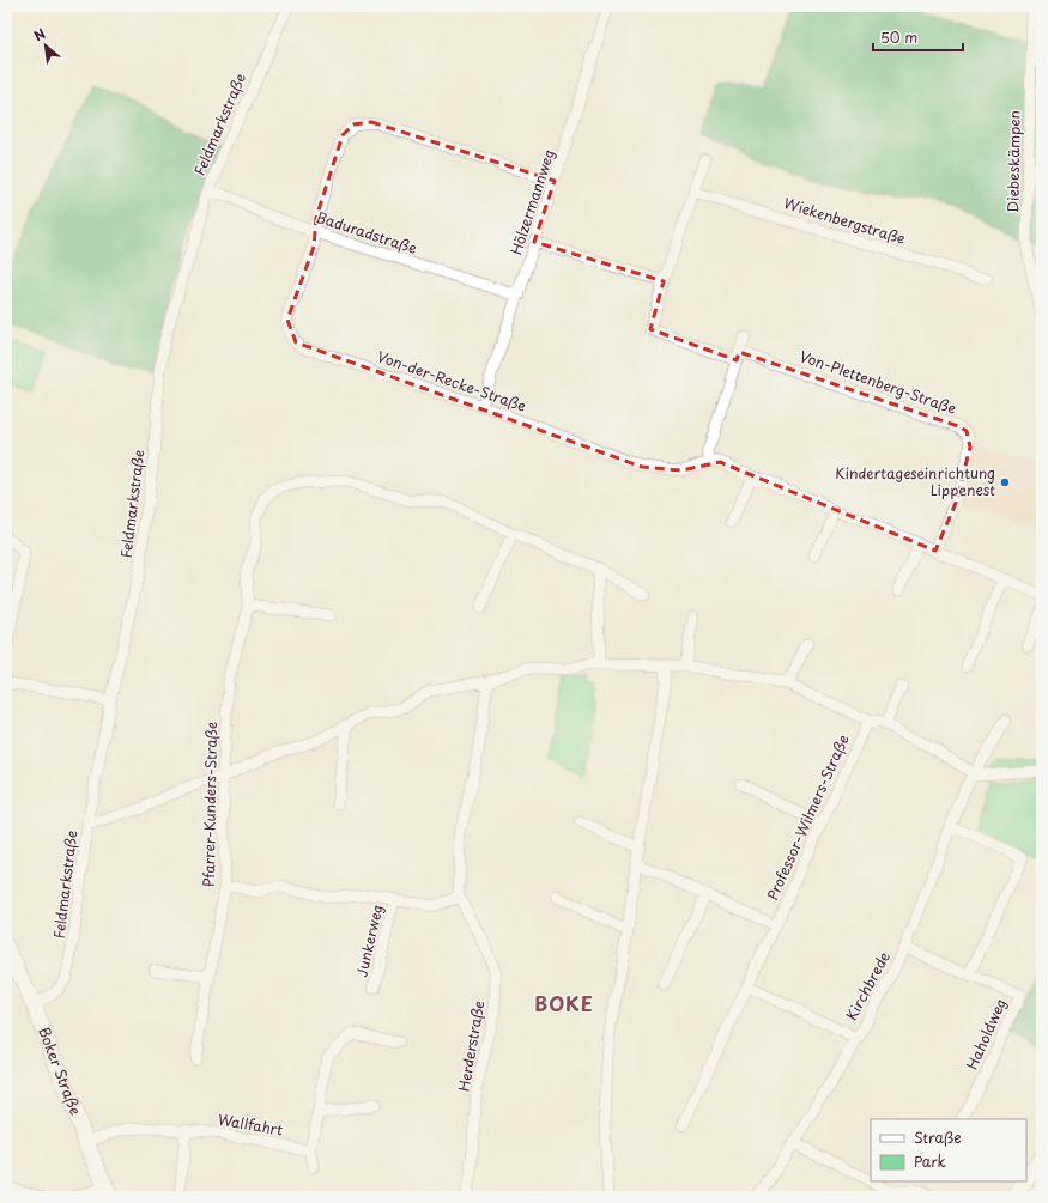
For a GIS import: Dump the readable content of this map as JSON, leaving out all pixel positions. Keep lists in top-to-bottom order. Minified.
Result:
{"streets":{"main road":["Boker Straße"],"street":["Feldmarkstraße","Diebeskämpen","Hölzermannweg","Wiekenbergstraße","Baduradstraße","Von-der-Recke-Straße","Von-Plettenberg-Straße","Pfarrer-Kunders-Straße","Professor-Wilmers-Straße","Junkerweg","Kirchbrede","Haholdweg","Herderstraße","Wallfahrt"]},"crossings":[["Feldmarkstraße","Baduradstraße"],["Feldmarkstraße","Boker Straße"],["Hölzermannweg","Baduradstraße"],["Hölzermannweg","Von-der-Recke-Straße"],["Baduradstraße","Von-der-Recke-Straße"],["Von-der-Recke-Straße","Von-Plettenberg-Straße"],["Pfarrer-Kunders-Straße","Junkerweg"],["Junkerweg","Herderstraße"],["Kirchbrede","Haholdweg"],["Boker Straße","Wallfahrt"]],"districts":["BOKE"],"places":["Kindertageseinrichtung Lippenest"],"legend":["Straße","Park"],"scale_bar":"50 m","north":"top left"}
